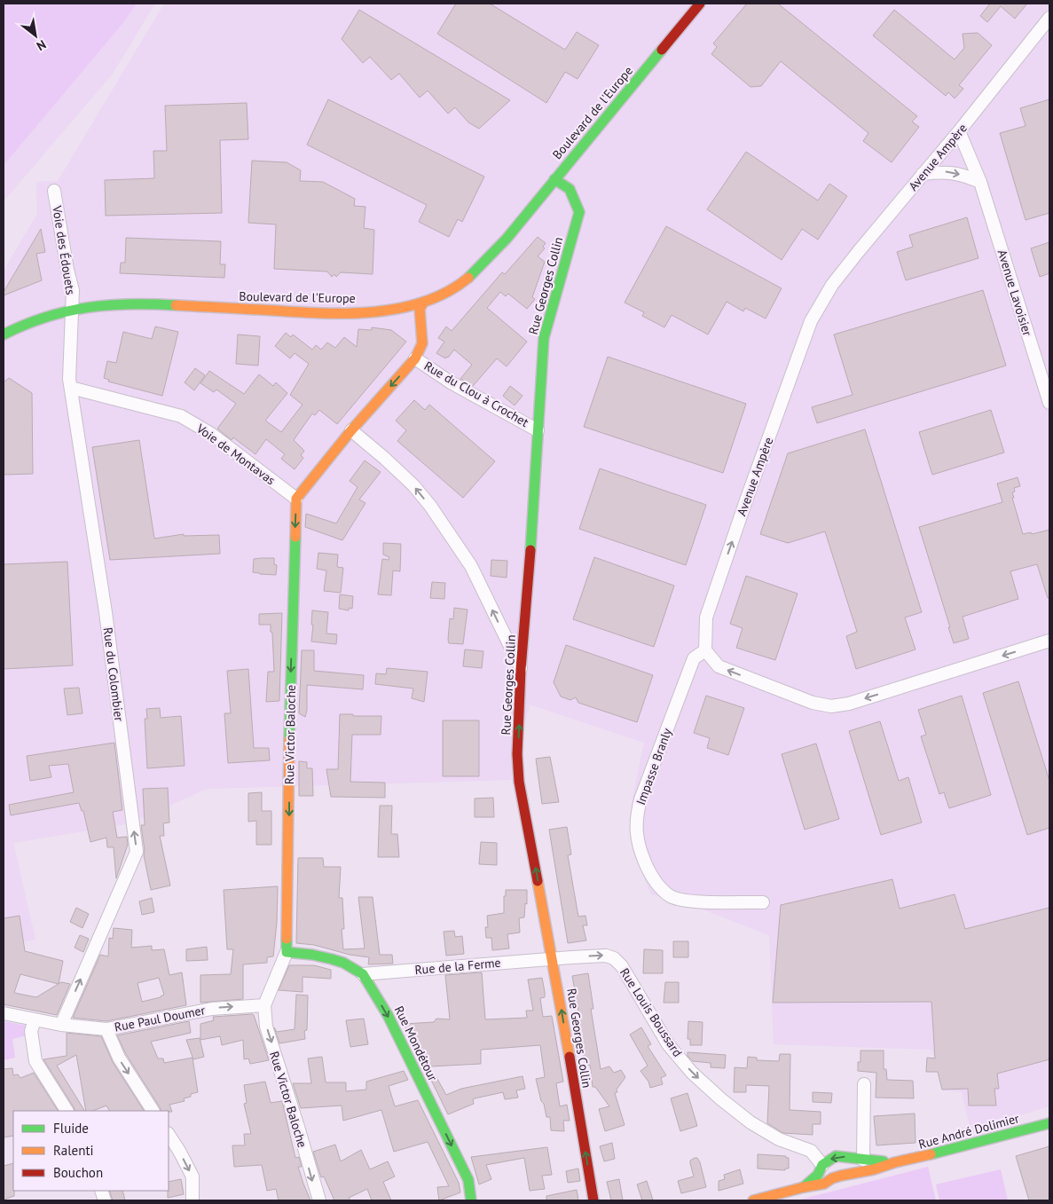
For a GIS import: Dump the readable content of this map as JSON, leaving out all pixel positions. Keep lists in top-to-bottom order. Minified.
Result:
{"streets":{"street":["Boulevard de l'Europe","Avenue Ampère","Voie des Édouets","Rue Georges Collin","Avenue Lavoisier","Rue du Clou à Crochet","Voie de Montavas","Rue du Colombier","Rue Victor Baloche","Impasse Branly","Rue de la Ferme","Rue Louis Boussard","Rue Paul Doumer","Rue Mondétour","Rue André Dolimier"]},"crossings":[["Boulevard de l'Europe","Voie des Édouets"],["Boulevard de l'Europe","Rue Georges Collin"],["Boulevard de l'Europe","Rue du Colombier"],["Avenue Ampère","Avenue Lavoisier"],["Avenue Ampère","Impasse Branly"],["Voie des Édouets","Rue du Colombier"],["Rue Georges Collin","Rue du Clou à Crochet"],["Rue Georges Collin","Rue de la Ferme"],["Rue Georges Collin","Rue Louis Boussard"],["Voie de Montavas","Rue du Colombier"],["Voie de Montavas","Rue Victor Baloche"],["Rue du Colombier","Rue Paul Doumer"],["Rue Victor Baloche","Rue Paul Doumer"],["Rue de la Ferme","Rue Louis Boussard"],["Rue de la Ferme","Rue Mondétour"],["Rue Louis Boussard","Rue André Dolimier"]],"one_way":["Avenue Ampère","Rue Georges Collin","Rue du Colombier","Rue Victor Baloche","Rue Louis Boussard","Rue Paul Doumer","Rue Mondétour"],"legend":["Fluide","Ralenti","Bouchon"],"north":"bottom right"}
